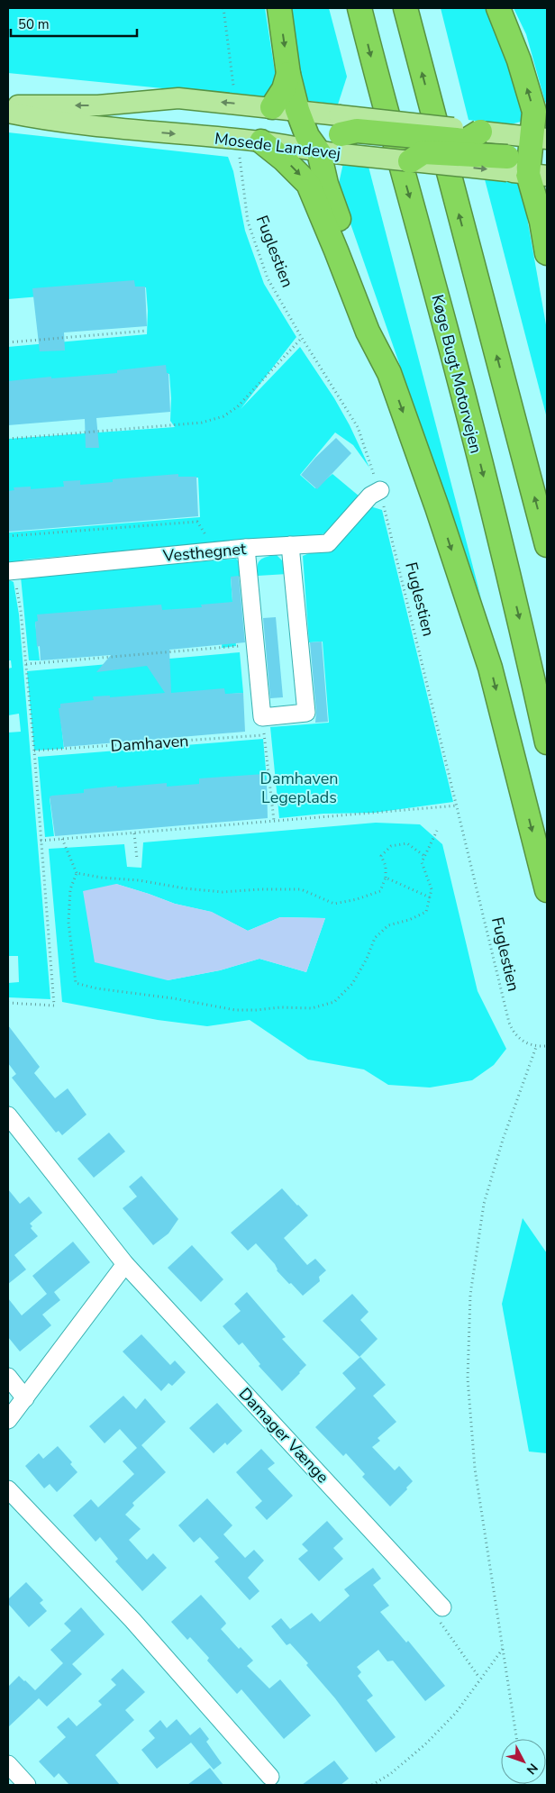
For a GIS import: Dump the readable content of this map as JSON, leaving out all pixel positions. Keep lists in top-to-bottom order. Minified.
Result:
{"streets":{"highway":["Køge Bugt Motorvejen"],"main road":["Mosede Landevej"],"street":["Vesthegnet","Damager Vænge"],"path":["Fuglestien","Damhaven"]},"crossings":[["Fuglestien","Vesthegnet"]],"parks":["Damhaven Legeplads"],"scale_bar":"50 m","north":"bottom right"}
